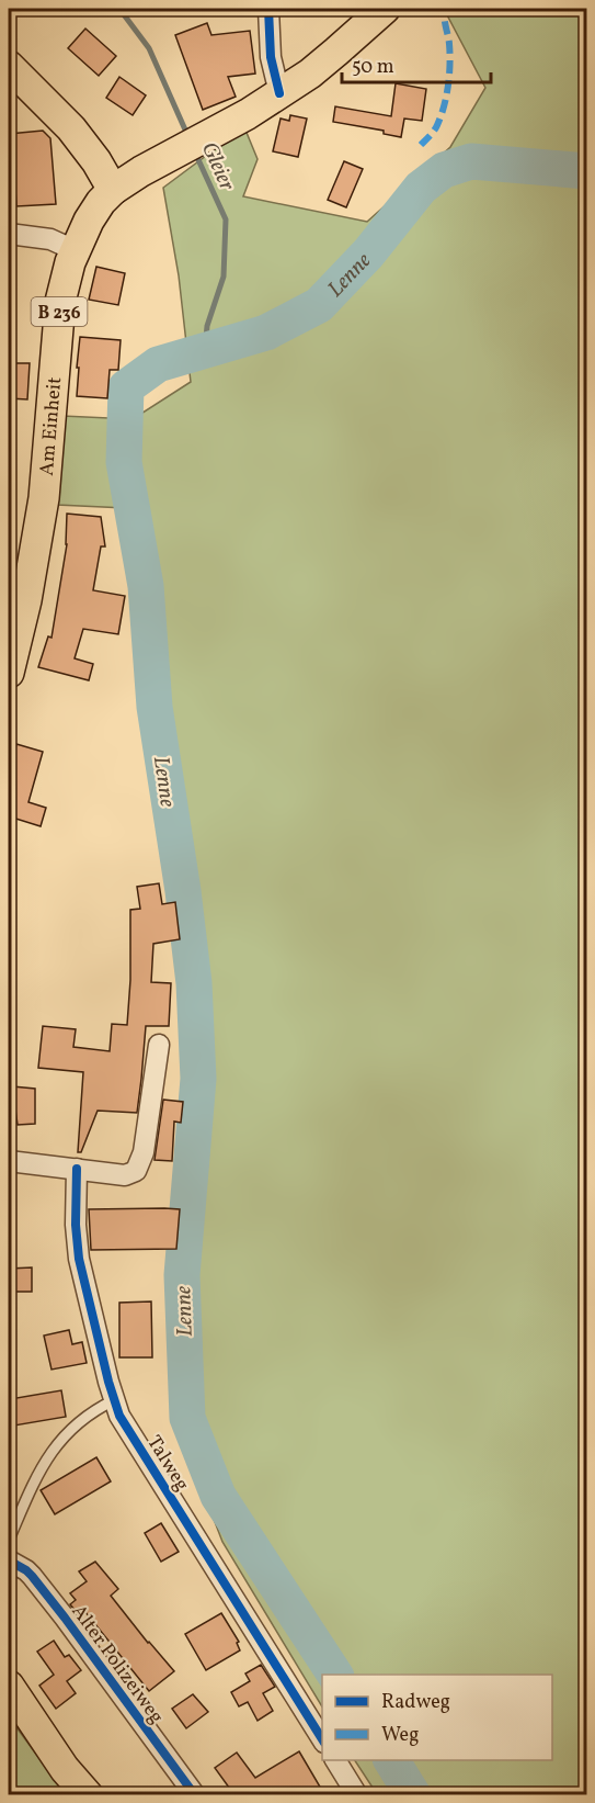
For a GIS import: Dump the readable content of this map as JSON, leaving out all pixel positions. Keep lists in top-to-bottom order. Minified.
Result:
{"streets":{"main road":["B 236","Am Einheit"],"street":["Talweg","Alter Polizeiweg"]},"crossings":[["B 236","Am Einheit"]],"water":["Gleier","Lenne"],"legend":["Radweg","Weg"],"scale_bar":"50 m"}
